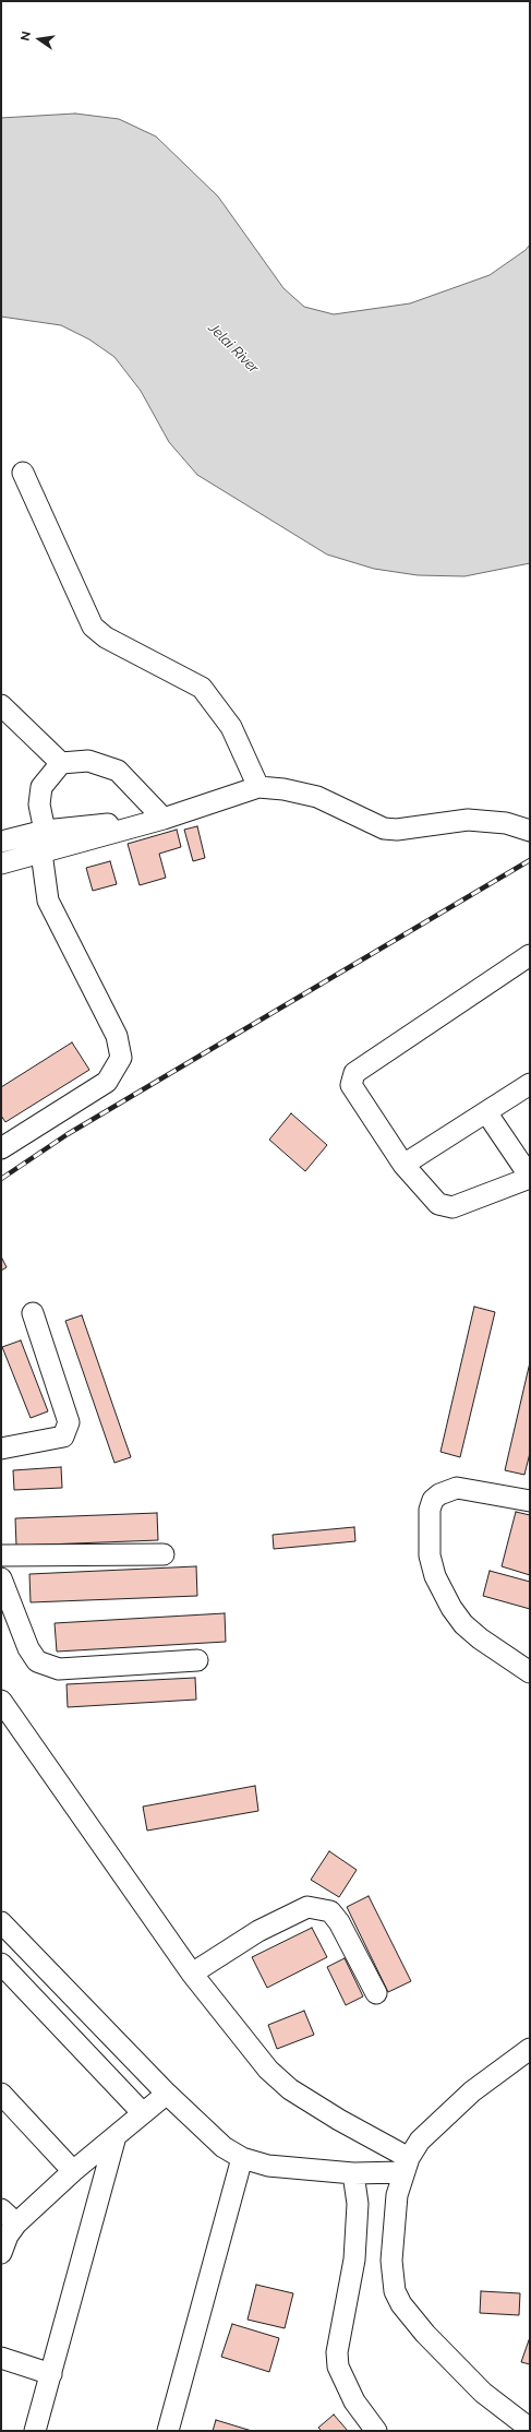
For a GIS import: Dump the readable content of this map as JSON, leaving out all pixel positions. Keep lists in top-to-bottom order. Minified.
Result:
{"water":["Jelai River"],"north":"left"}
